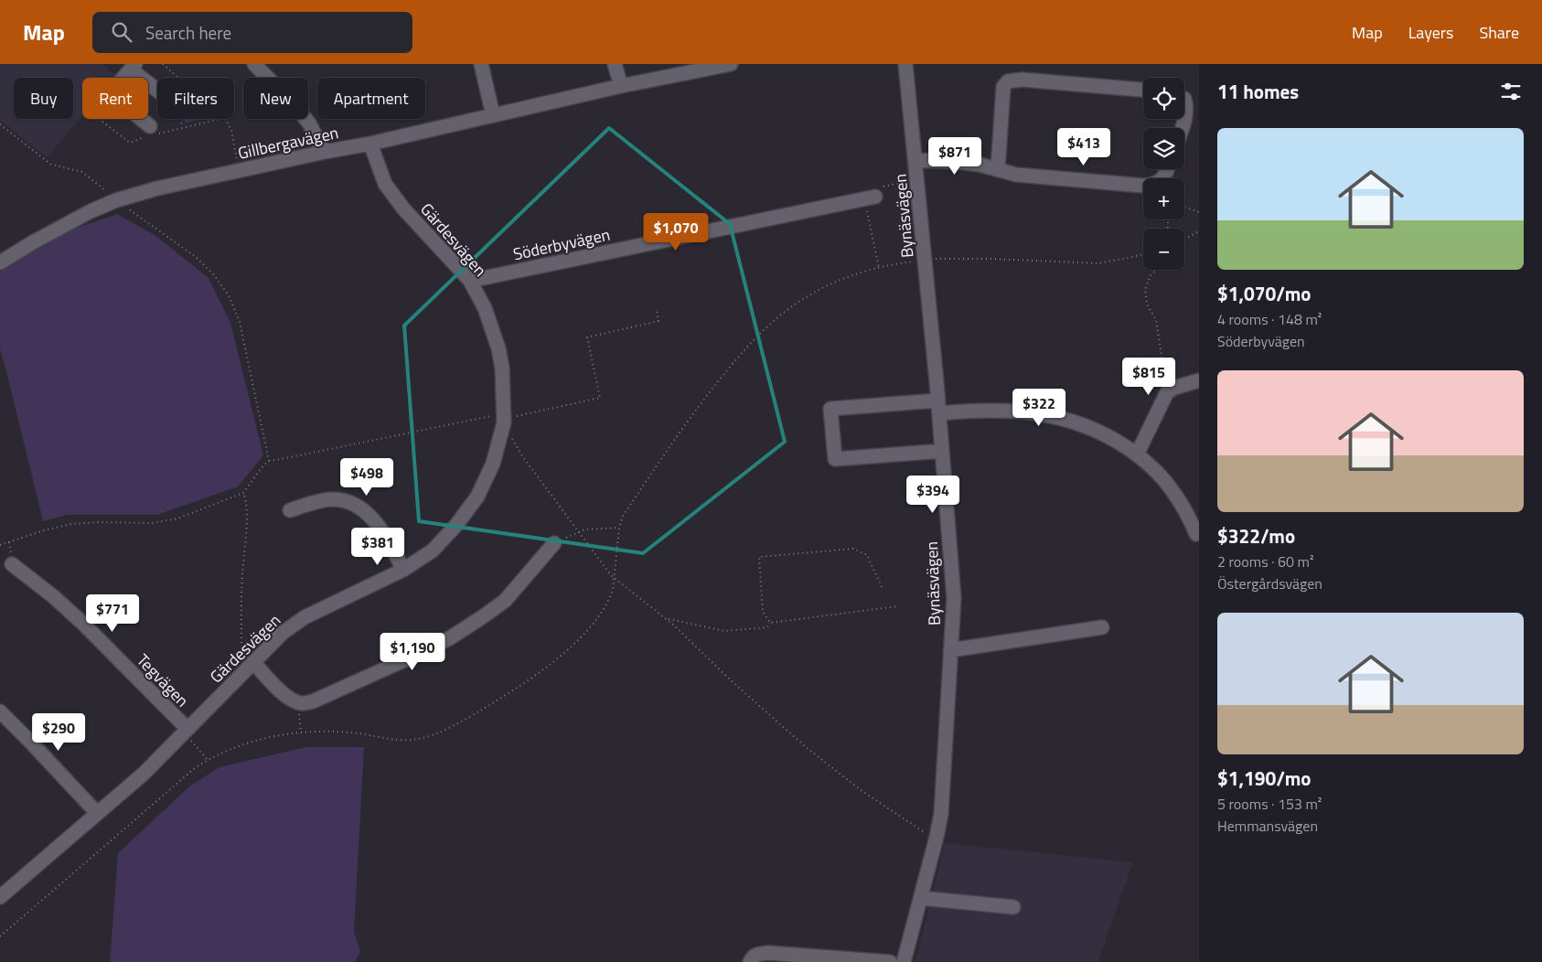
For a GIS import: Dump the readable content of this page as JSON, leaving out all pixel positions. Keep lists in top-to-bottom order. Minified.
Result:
{"streets":{"street":["Gillbergavägen","Bynäsvägen","Gärdesvägen","Söderbyvägen","Tegvägen"]},"crossings":[["Gillbergavägen","Gärdesvägen"],["Gärdesvägen","Söderbyvägen"],["Gärdesvägen","Tegvägen"]],"page":{"header":"Map","search":"Search here","nav":["Map","Layers","Share"],"heading":"11 homes","map_buttons":["+","−"],"chip":["Buy","Rent","Filters","New","Apartment"],"list":[{"name":"$1,070/mo","note":"4 rooms · 148 m² · Söderbyvägen"},{"name":"$322/mo","note":"2 rooms · 60 m² · Östergårdsvägen"},{"name":"$1,190/mo","note":"5 rooms · 153 m² · Hemmansvägen"}],"price":["$413","$871","$1,070","$815","$322","$498","$394","$381","$771","$1,190","$290"]}}
